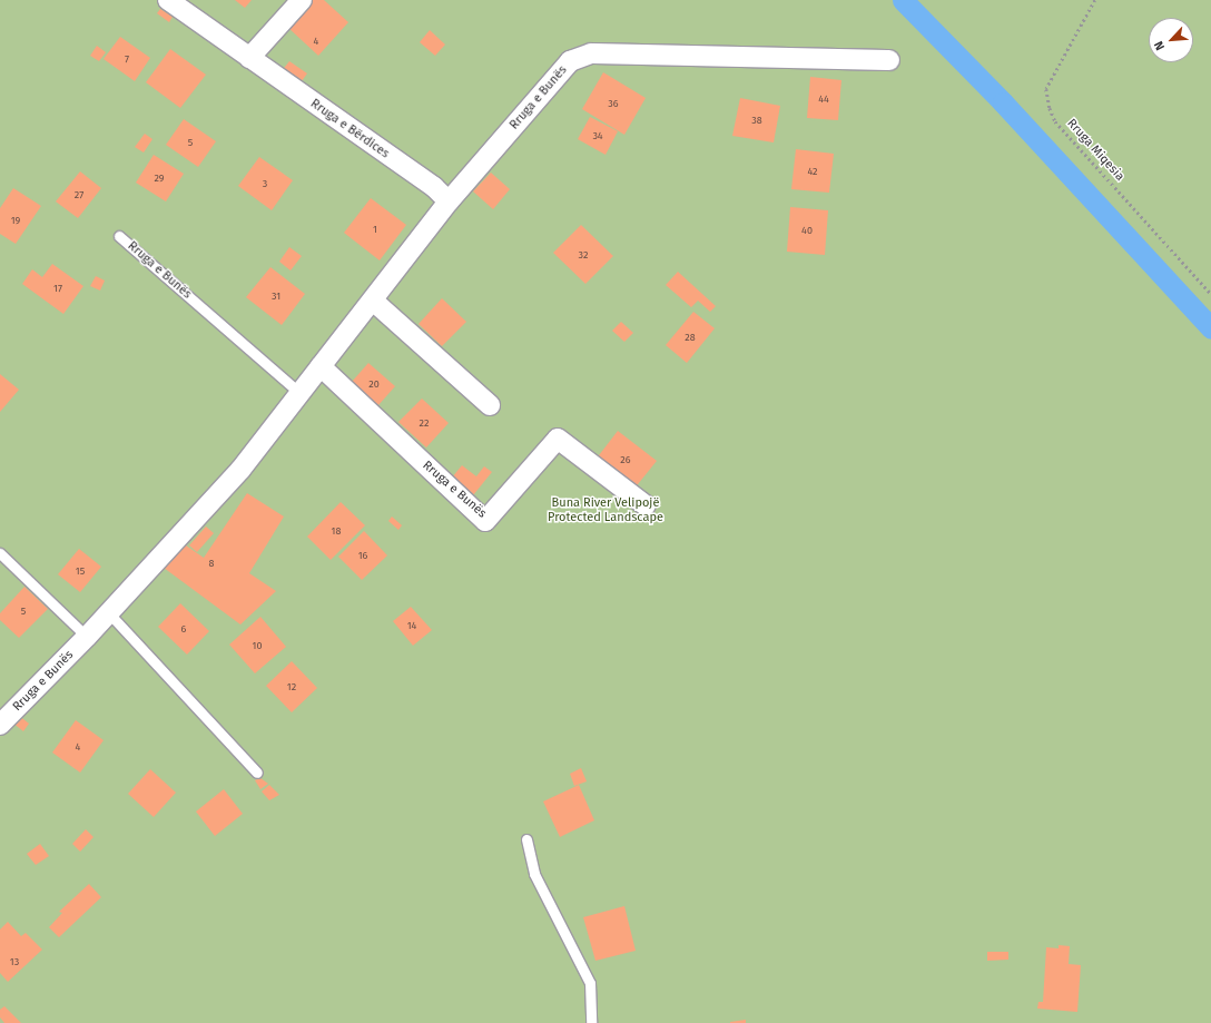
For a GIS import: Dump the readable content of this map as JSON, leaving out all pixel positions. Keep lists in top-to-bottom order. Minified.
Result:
{"streets":{"street":["Rruga e Bunës","Rruga e Bërdices"],"path":["Rruga Miqesia"]},"crossings":[["Rruga e Bunës","Rruga e Bërdices"]],"parks":["Buna River Velipojë Protected Landscape"],"house_numbers":["4","7","44","36","38","34","5","42","29","3","27","19","1","40","32","17","31","28","20","22","26","18","16","8","15","5","14","6","10","12","4","13"],"north":"bottom left"}
